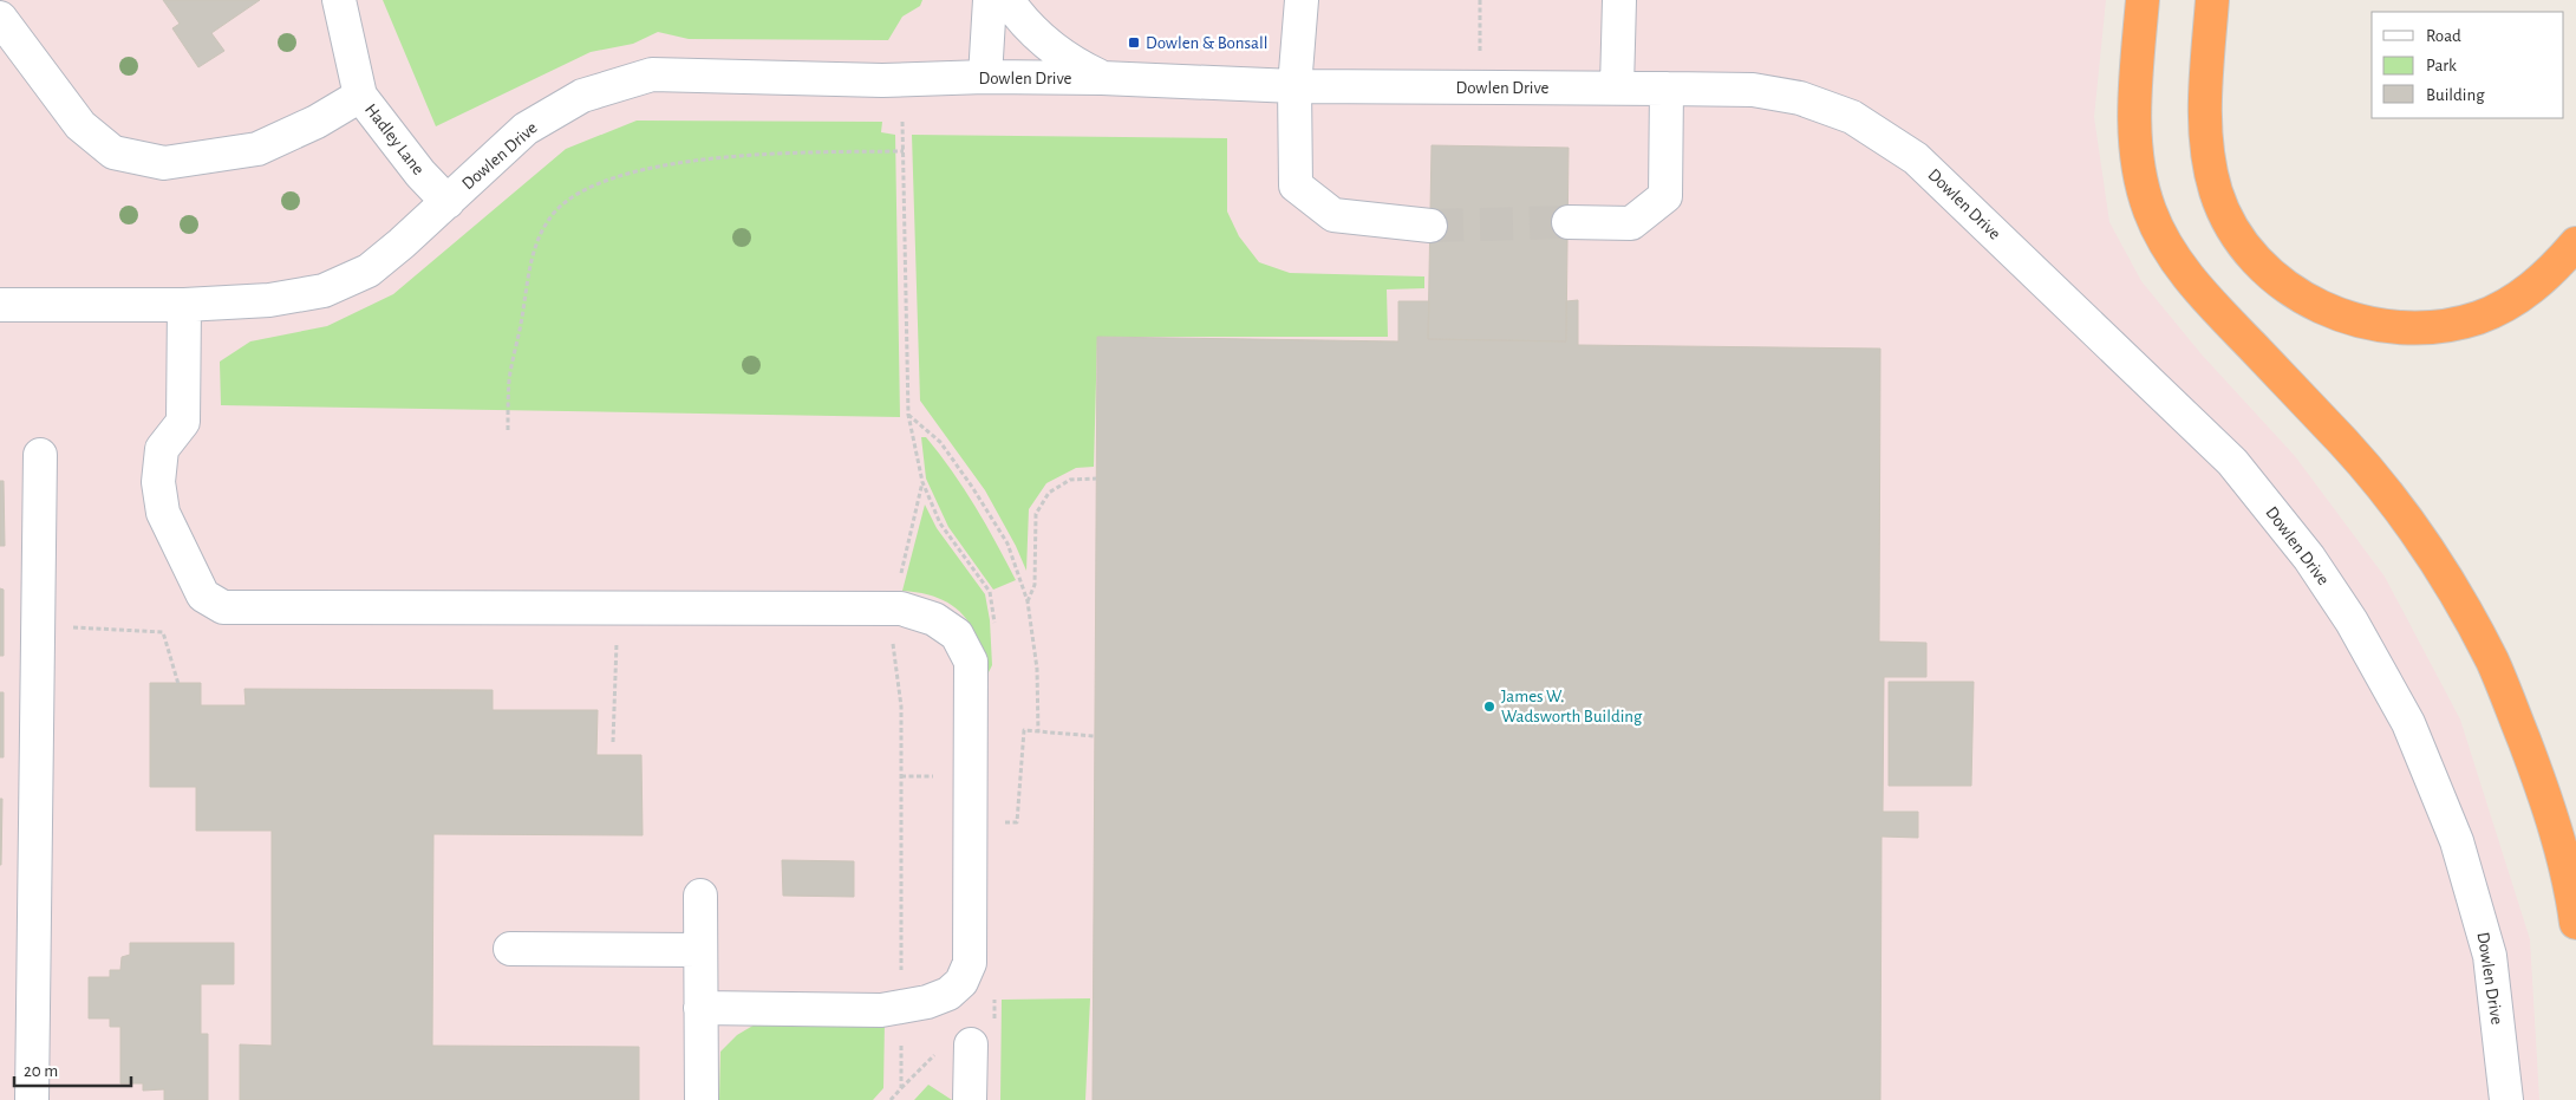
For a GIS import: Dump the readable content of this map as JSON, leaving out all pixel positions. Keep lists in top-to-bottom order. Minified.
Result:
{"streets":{"street":["Dowlen Drive","Hadley Lane"]},"crossings":[["Dowlen Drive","Hadley Lane"]],"places":{"transit":["Dowlen & Bonsall"],"other":["James W. Wadsworth Building"]},"legend":["Road","Park","Building"],"scale_bar":"20 m"}
